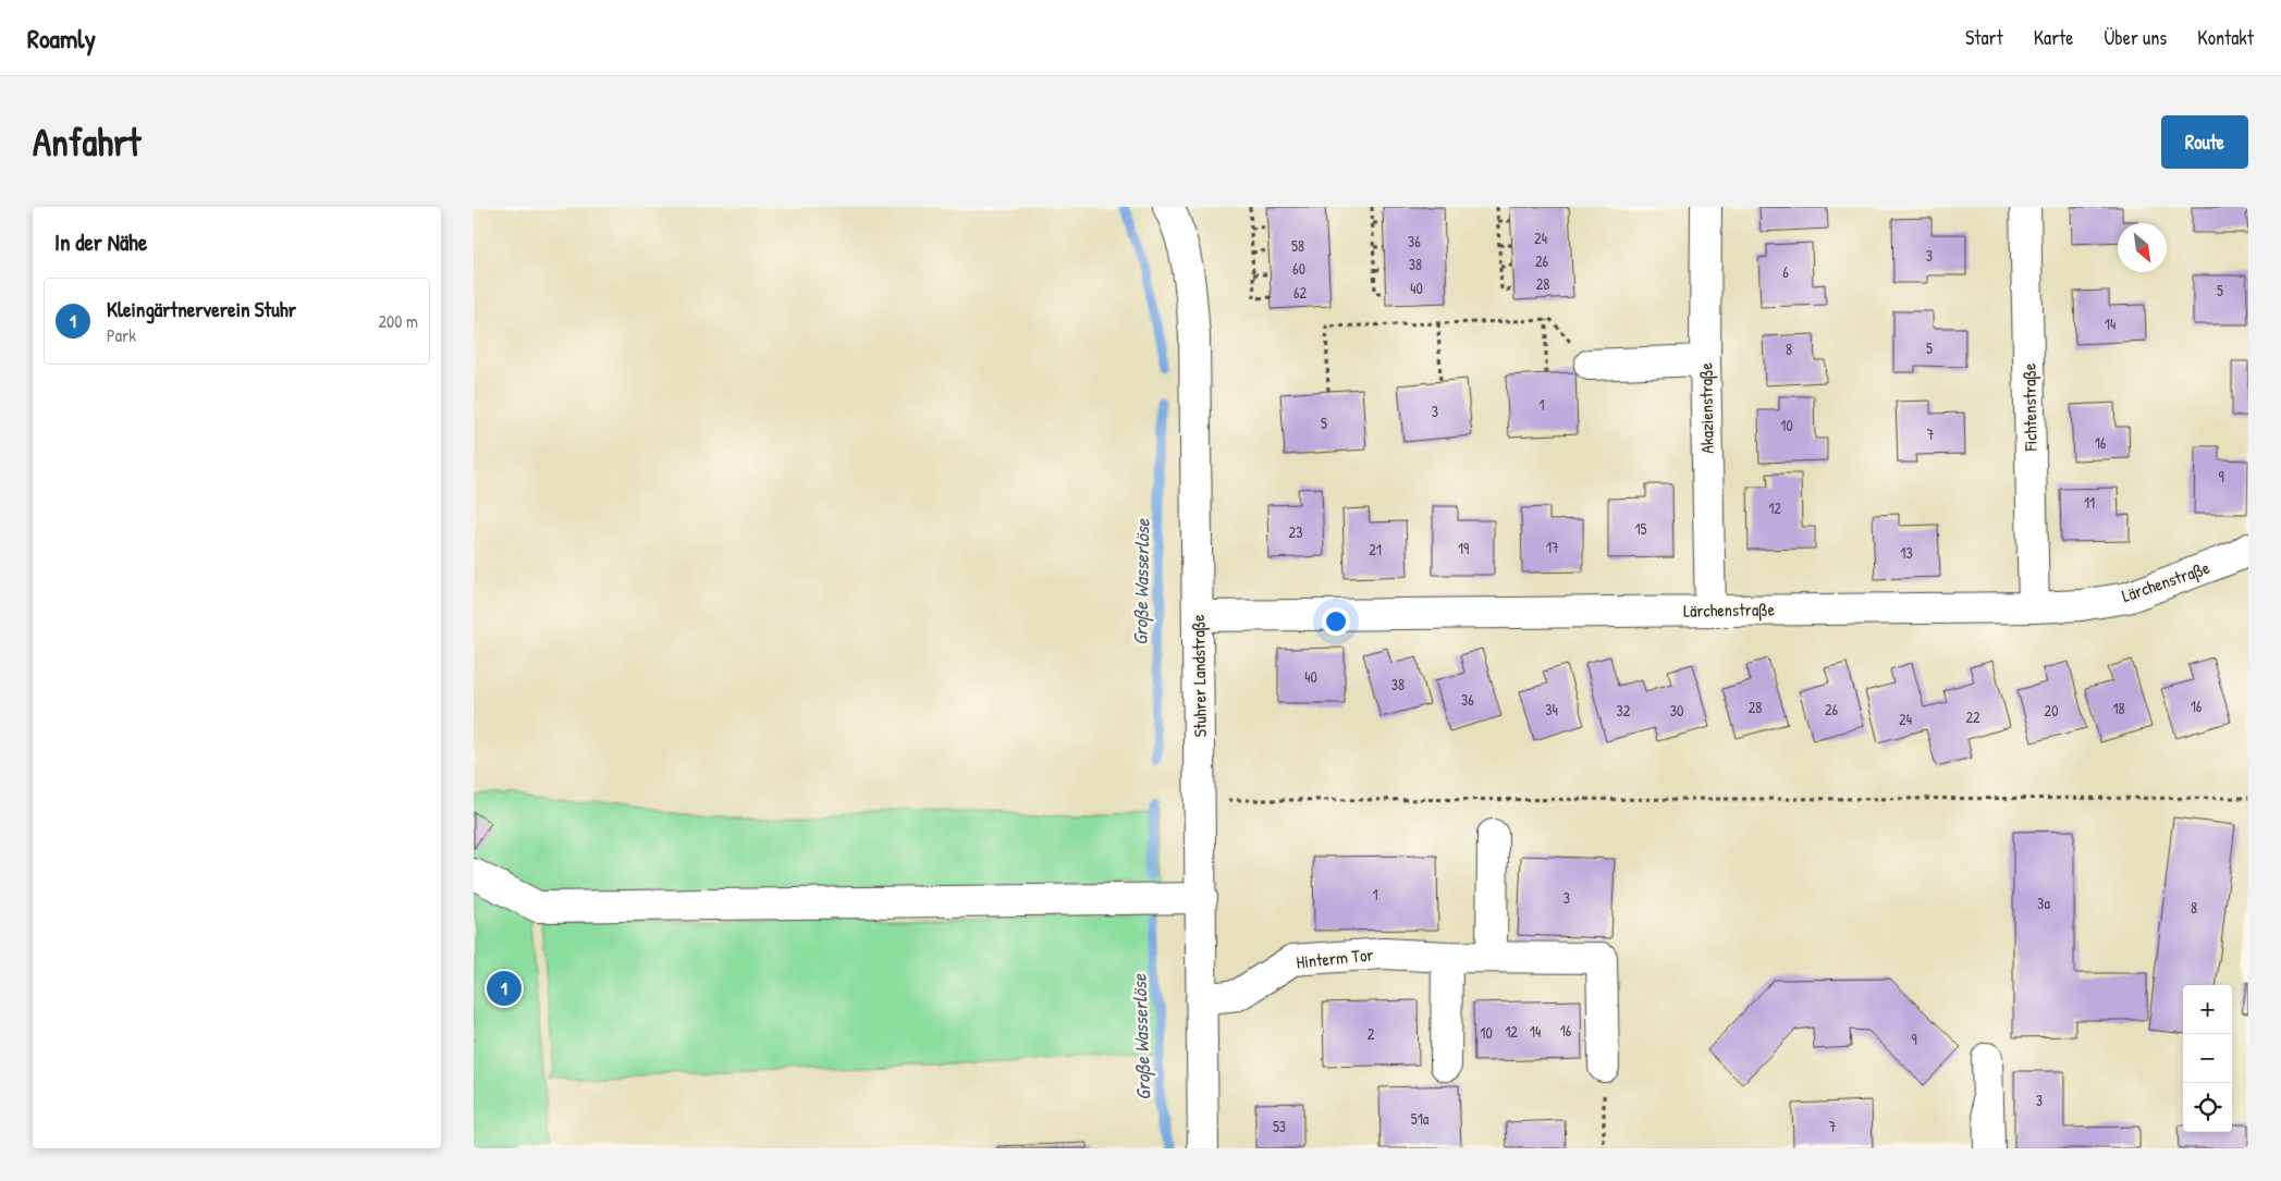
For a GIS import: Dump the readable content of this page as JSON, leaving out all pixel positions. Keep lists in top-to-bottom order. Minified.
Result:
{"streets":{"street":["Fichtenstraße","Akazienstraße","Lärchenstraße","Stuhrer Landstraße","Hinterm Tor"]},"crossings":[["Fichtenstraße","Lärchenstraße"],["Akazienstraße","Lärchenstraße"],["Lärchenstraße","Stuhrer Landstraße"],["Stuhrer Landstraße","Hinterm Tor"]],"water":["Große Wasserlöse"],"house_numbers":["24","36","58","3","26","38","60","6","28","40","5","62","14","5","8","1","3","5","10","7","16","9","11","12","15","23","17","19","21","13","40","38","36","16","28","18","34","26","32","30","20","22","24","1","3","3a","8","16","12","14","10","2","9","3","51a","53","7"],"north":"bottom right","page":{"header":"Roamly","nav":["Start","Karte","Über uns","Kontakt"],"buttons":"Route","title":"Anfahrt","heading":"In der Nähe","list":[{"mark":"1","name":"Kleingärtnerverein Stuhr","note":"Park","value":"200 m"}],"pins":"1","map_buttons":["+","−"]}}
